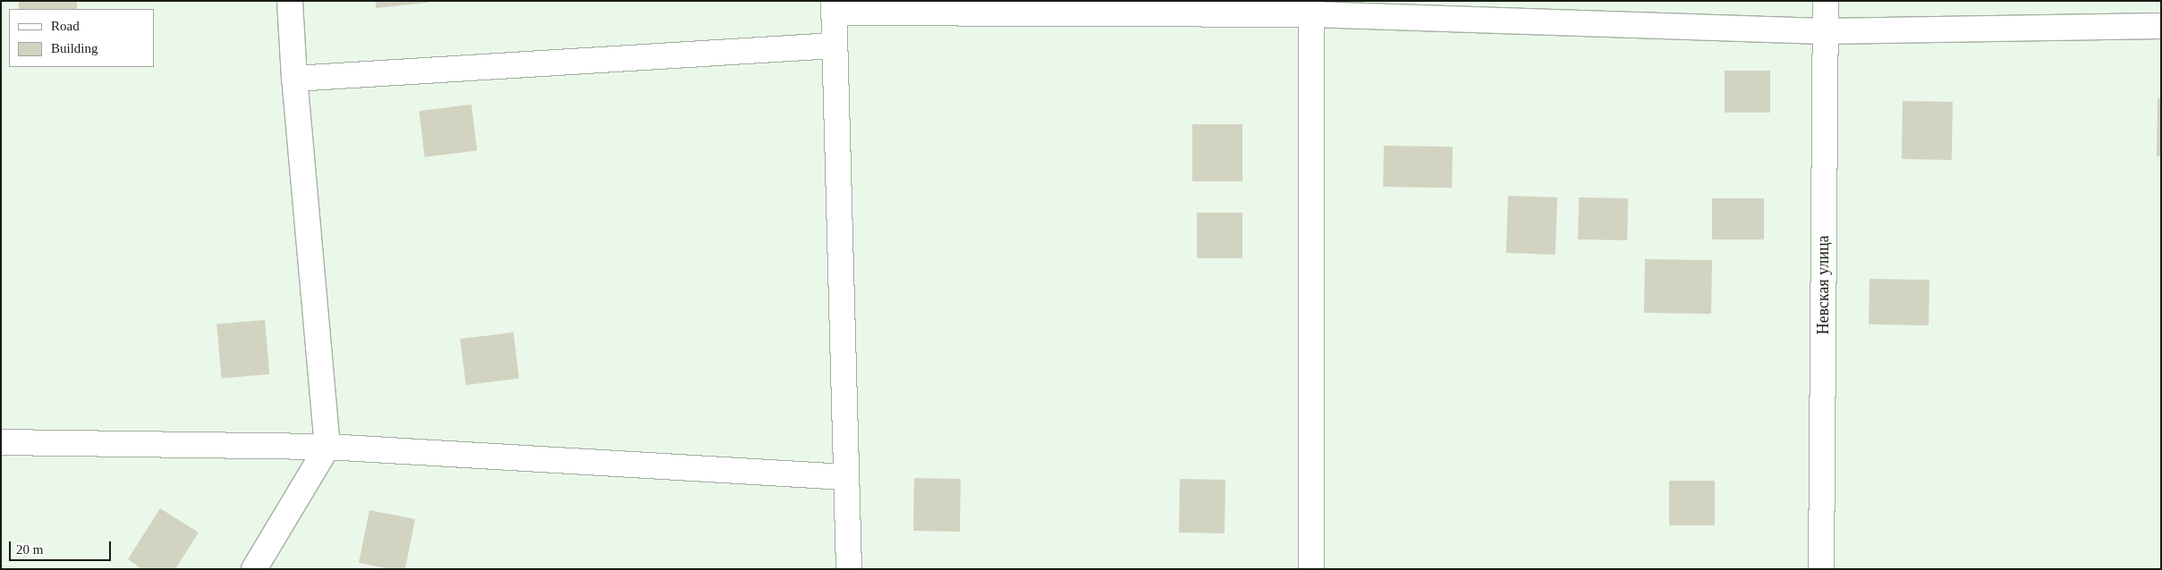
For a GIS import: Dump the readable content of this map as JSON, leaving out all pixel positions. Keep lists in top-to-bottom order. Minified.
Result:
{"streets":{"street":["Невская улица"]},"legend":["Road","Building"],"scale_bar":"20 m"}
